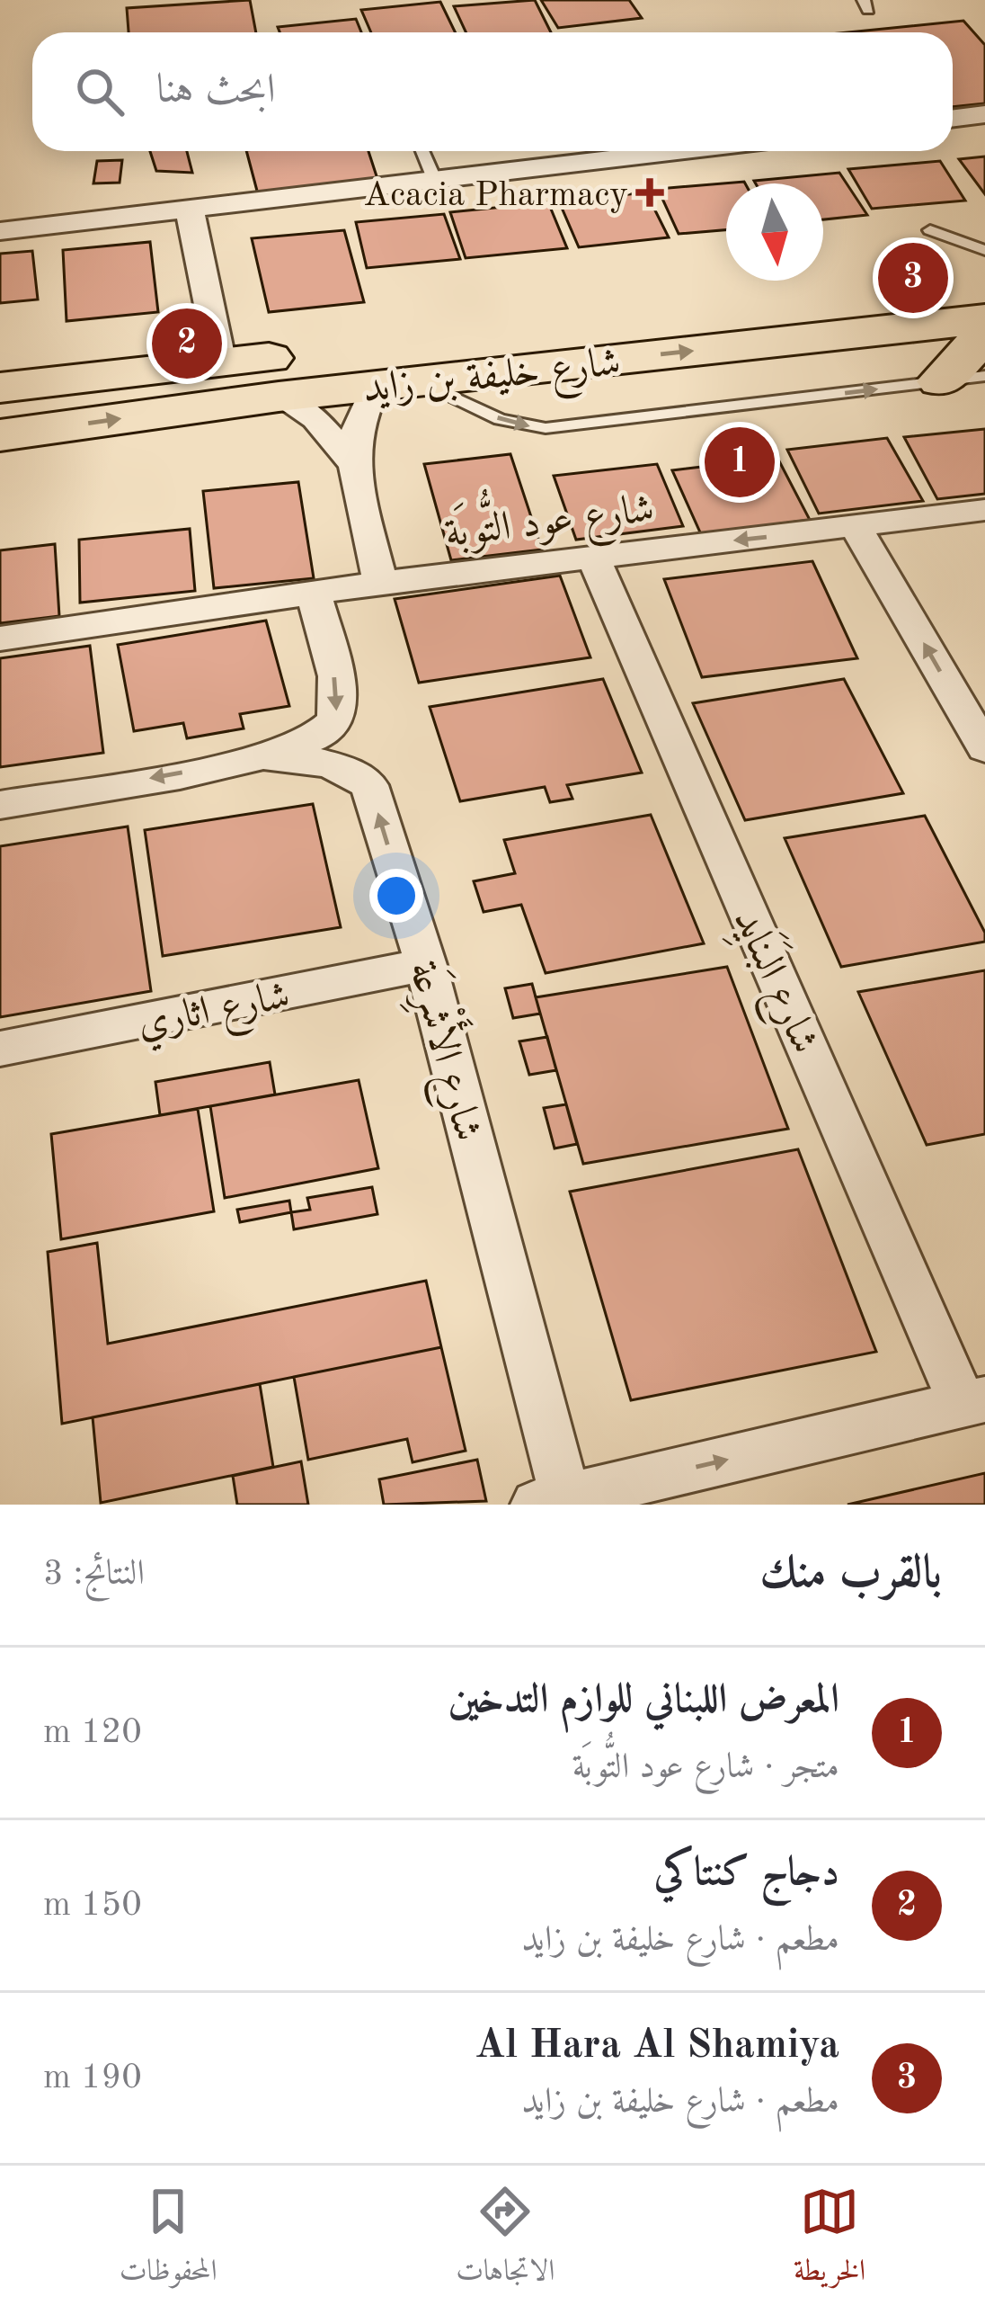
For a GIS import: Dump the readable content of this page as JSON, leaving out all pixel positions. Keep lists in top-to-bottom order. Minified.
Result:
{"streets":{"main road":["شارع خليفة بن زايد"],"street":["شارع عود التُّوبَة","شارع البَنَايِد","شارع اثاري","شارع الأَشْرِعَة"]},"crossings":[["شارع عود التُّوبَة","شارع البَنَايِد"],["شارع اثاري","شارع الأَشْرِعَة"]],"places":{"health":["Acacia Pharmacy"]},"north":"bottom","page":{"search":"ابحث هنا","pins":["3","2","1"],"heading":["بالقرب منك","النتائج: 3"],"list":[{"mark":"1","name":"المعرض اللبناني للوازم التدخين","note":"متجر · شارع عود التُّوبَة","value":"120 m"},{"mark":"2","name":"دجاج كنتاكي","note":"مطعم · شارع خليفة بن زايد","value":"150 m"},{"mark":"3","name":"Al Hara Al Shamiya","note":"مطعم · شارع خليفة بن زايد","value":"190 m"}],"nav":["الخريطة","الاتجاهات","المحفوظات"]}}
